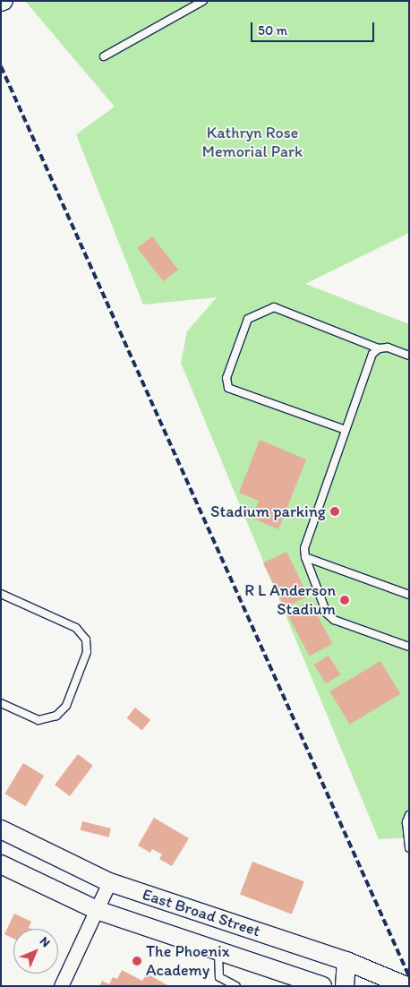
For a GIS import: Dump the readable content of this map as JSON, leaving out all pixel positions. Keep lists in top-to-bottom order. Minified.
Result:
{"streets":{"main road":["East Broad Street"]},"parks":["Kathryn Rose Memorial Park"],"places":["Stadium parking","R L Anderson Stadium","The Phoenix Academy"],"scale_bar":"50 m","north":"top right"}
